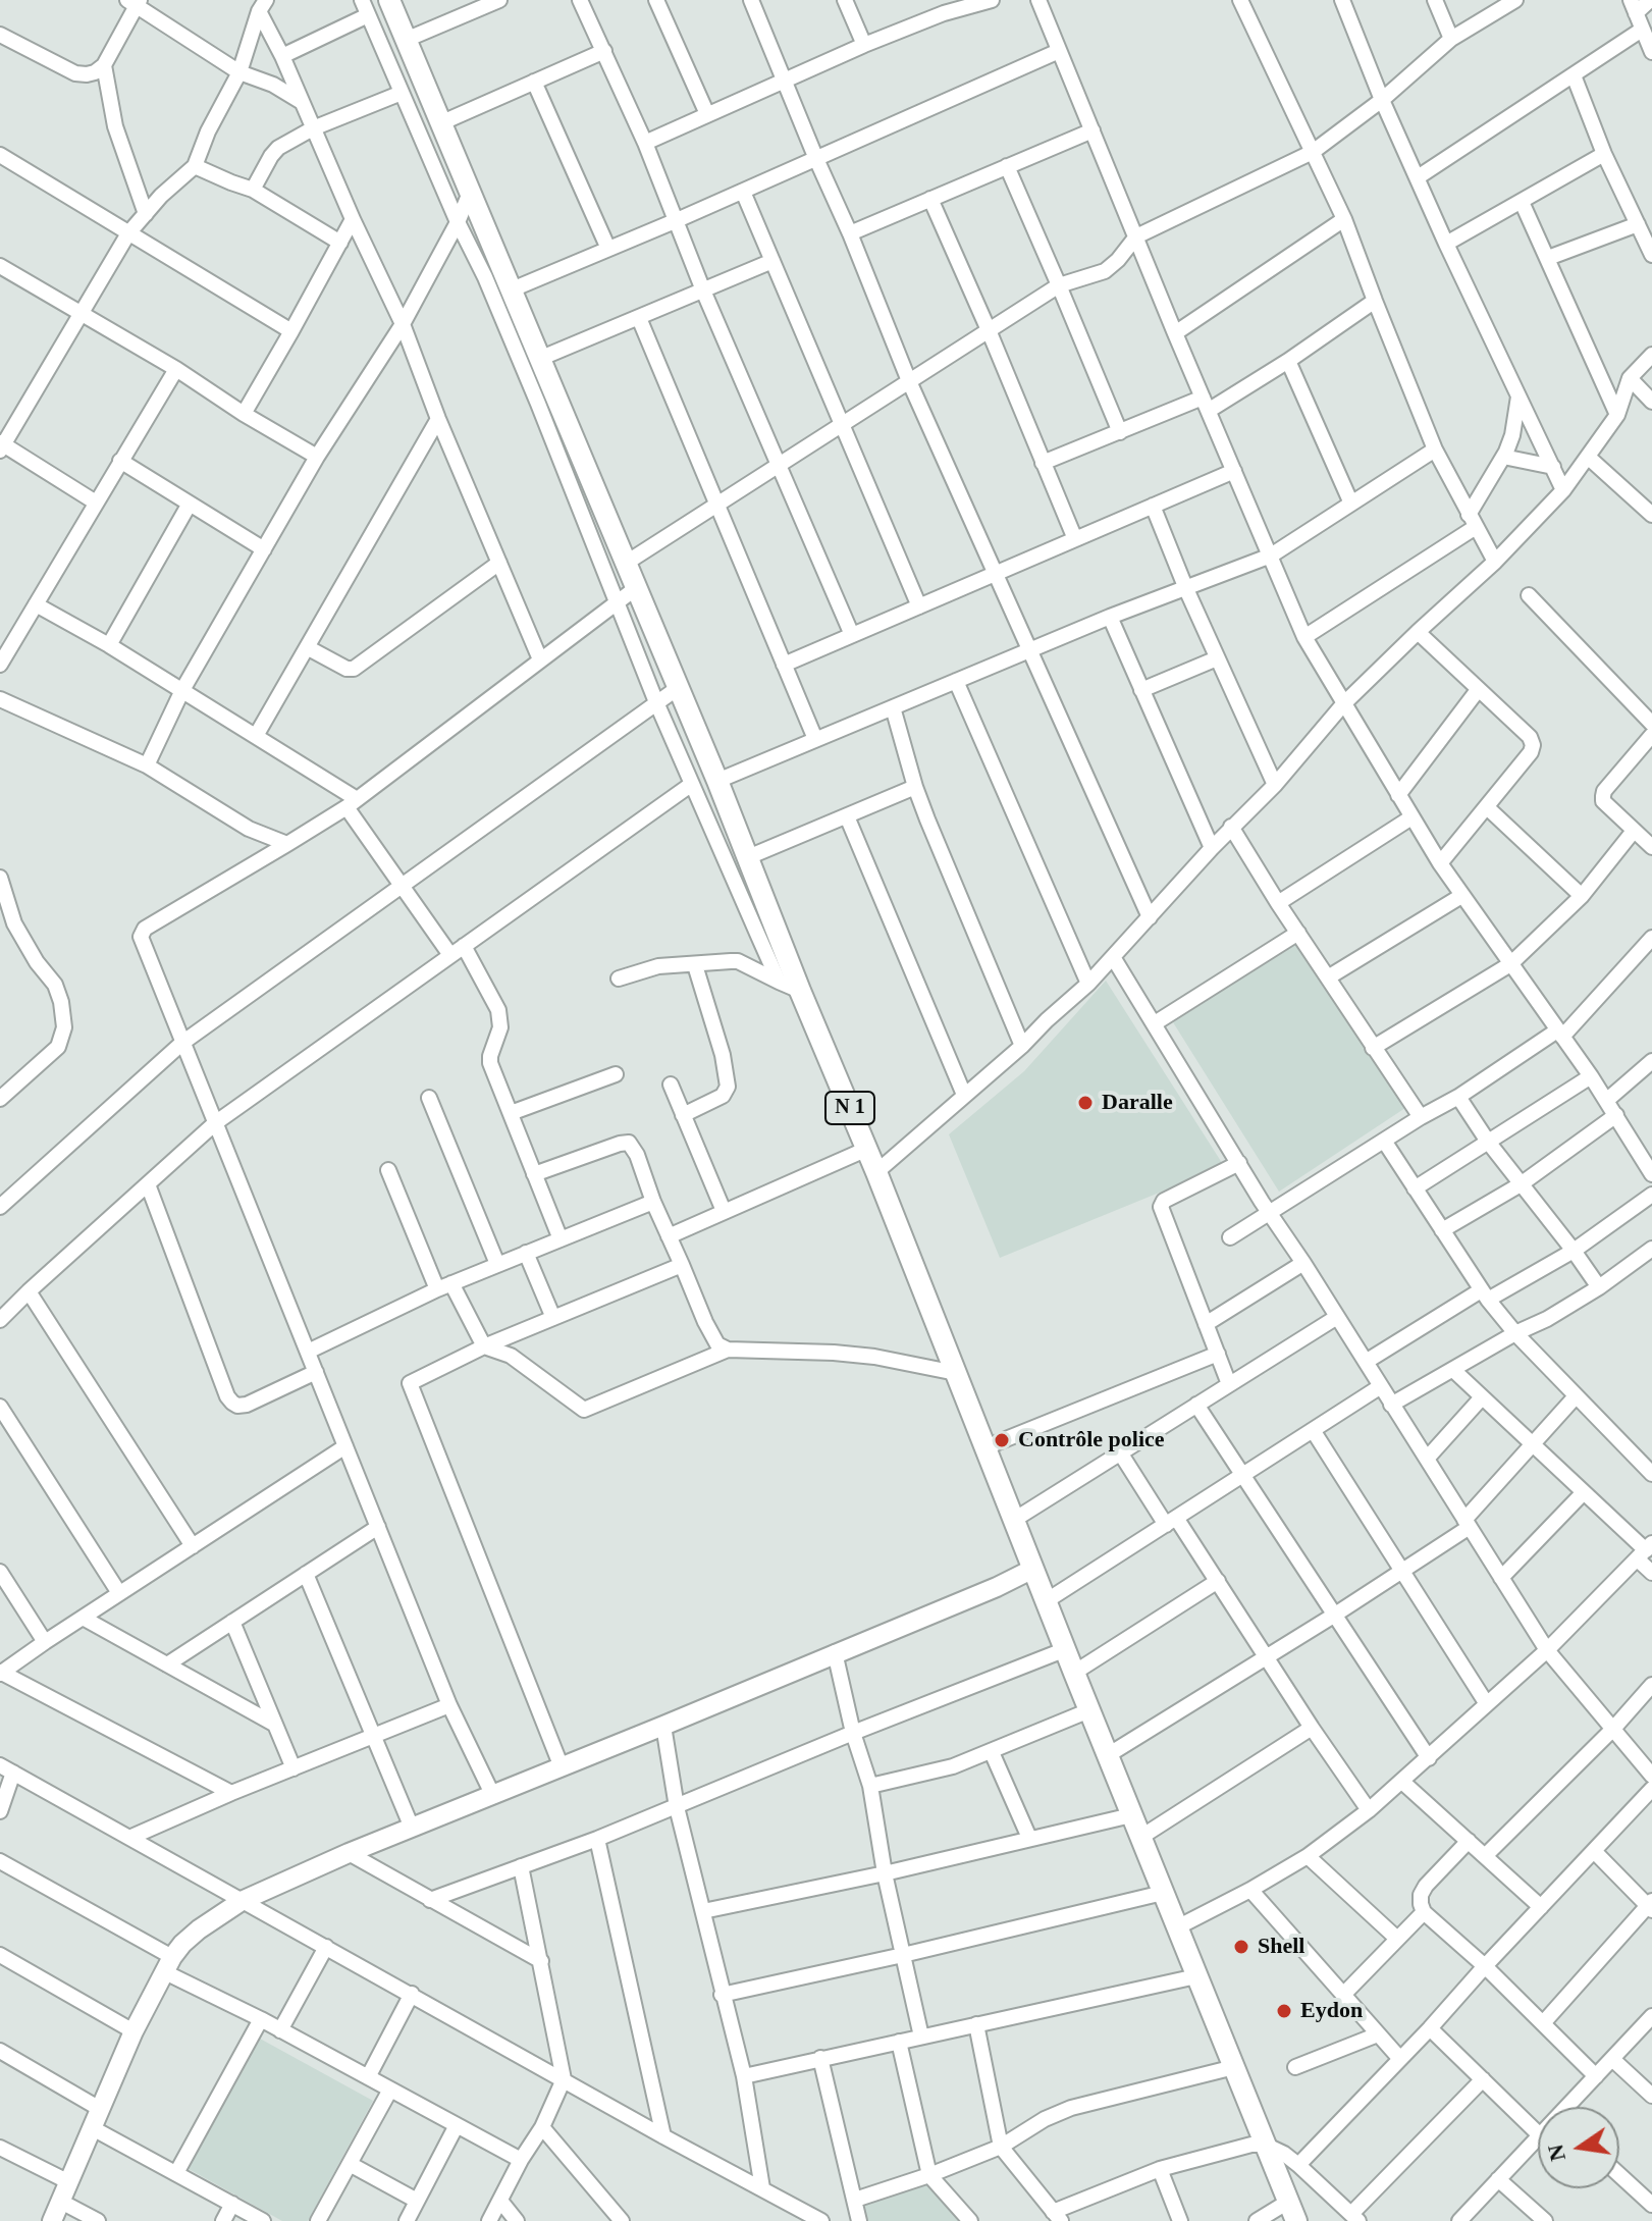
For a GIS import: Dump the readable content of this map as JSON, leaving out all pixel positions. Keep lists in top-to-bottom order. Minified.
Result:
{"streets":{"highway":["N 1"]},"places":["Daralle","Contrôle police","Shell","Eydon"],"north":"left"}
